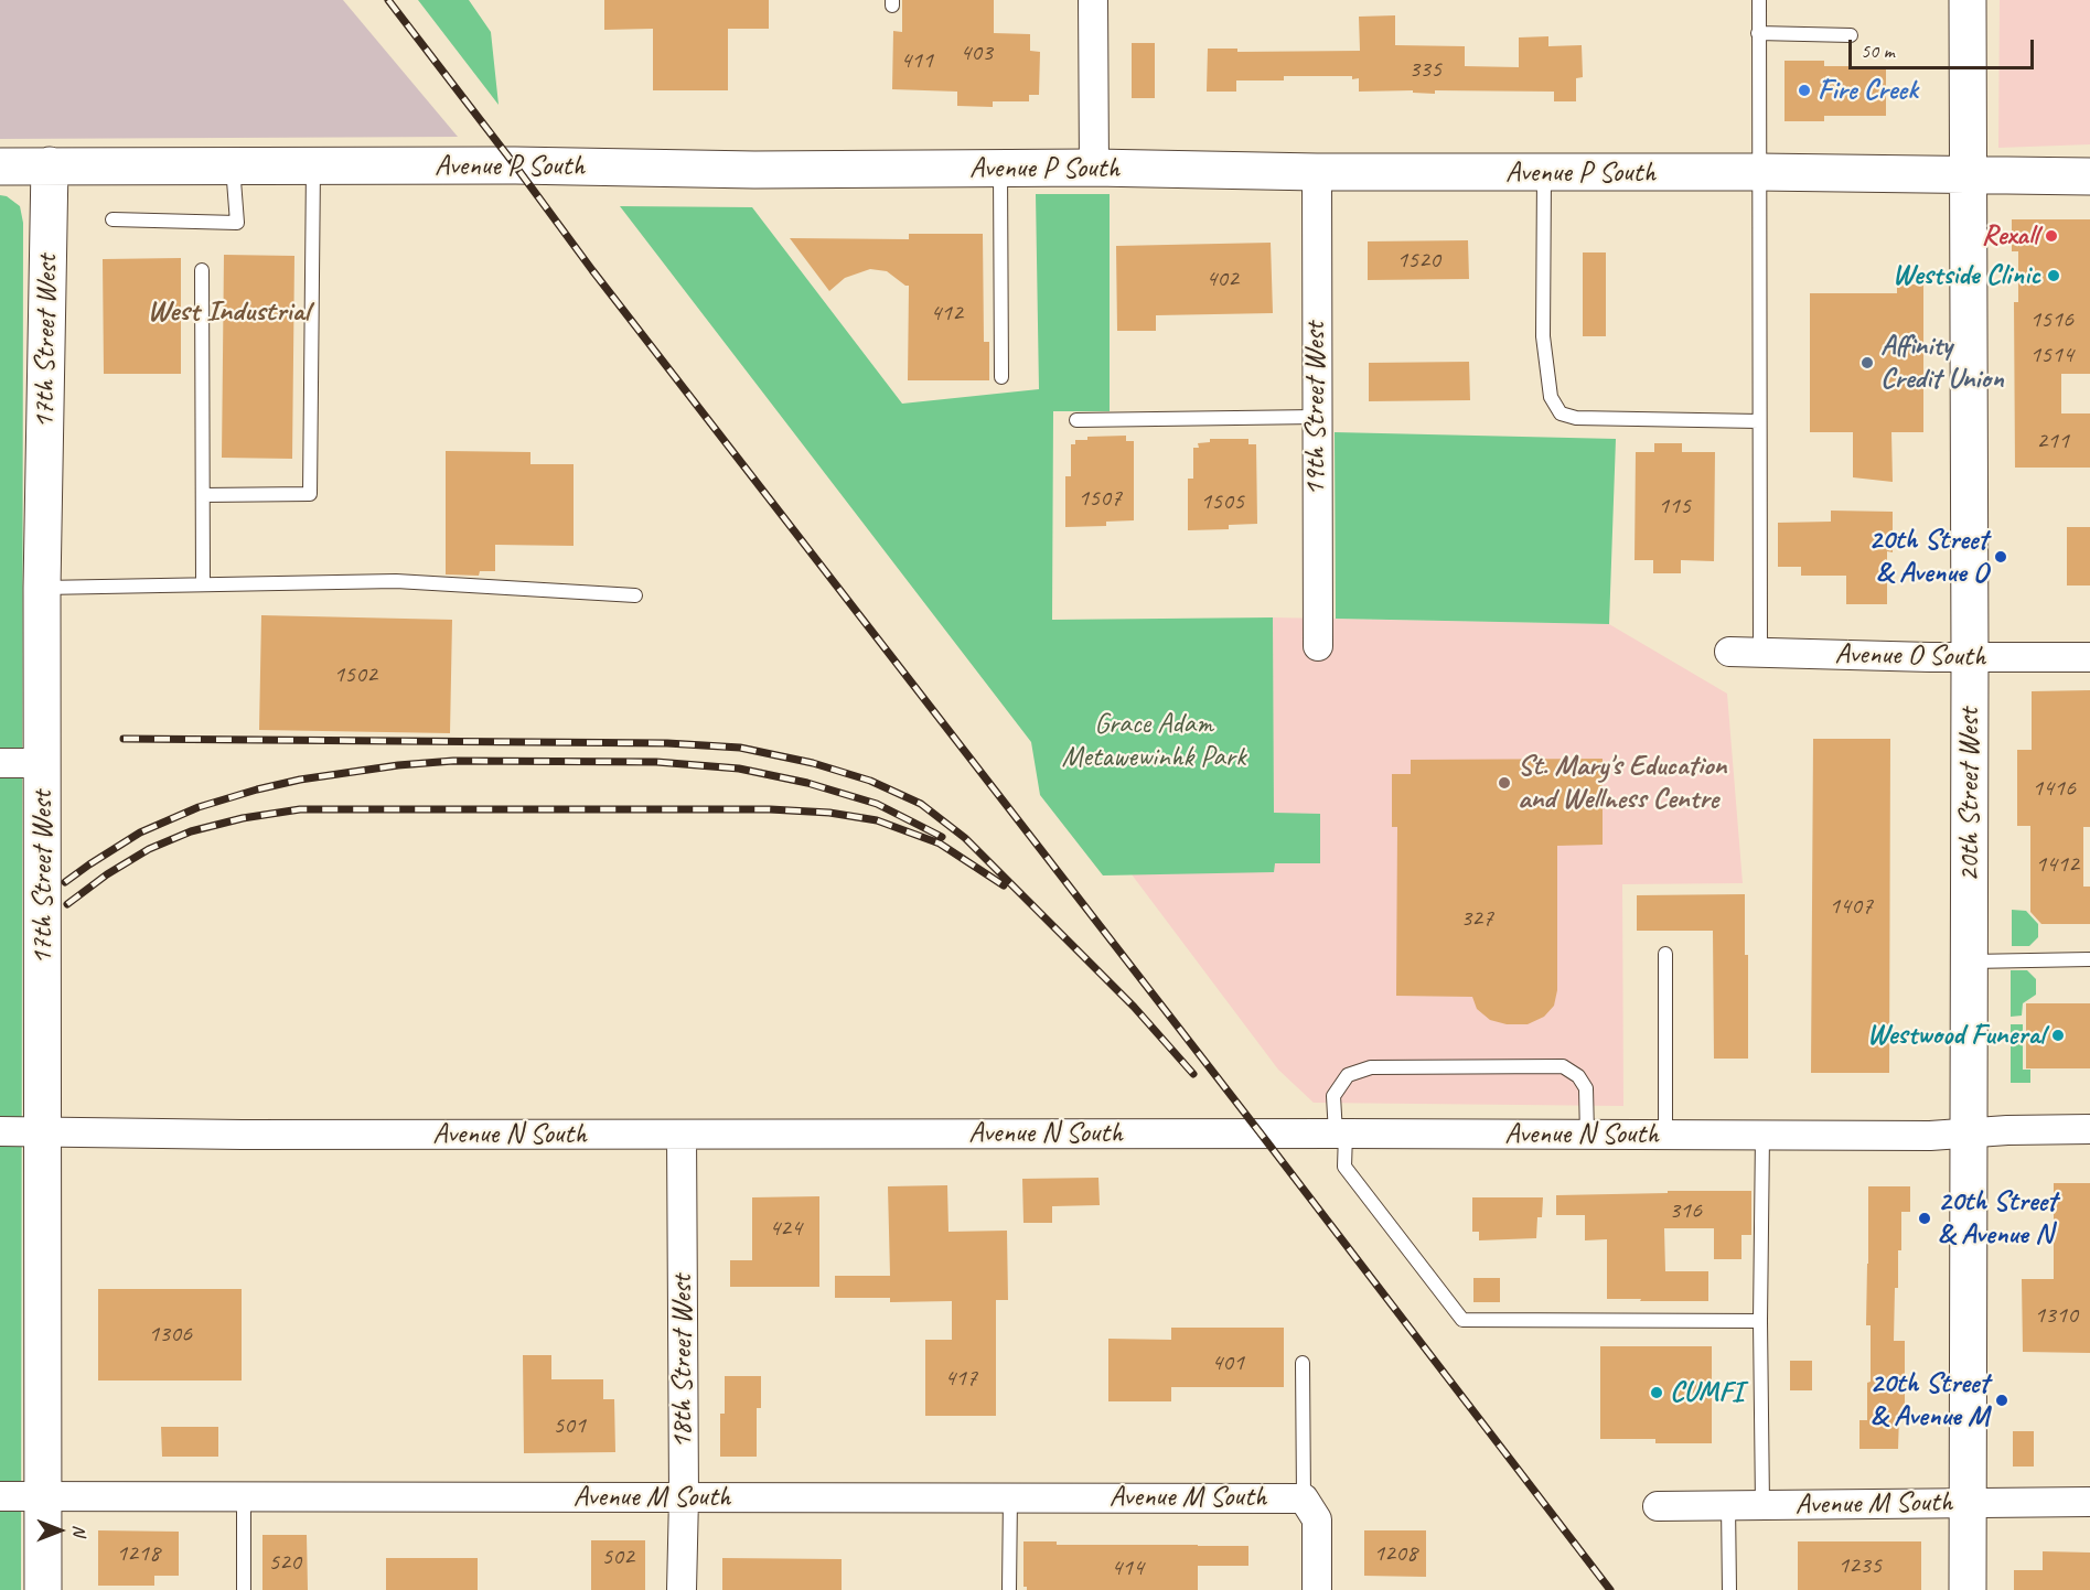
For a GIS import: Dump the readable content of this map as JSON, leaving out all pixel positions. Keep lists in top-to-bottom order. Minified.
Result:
{"streets":{"main road":["Avenue P South","17th Street West","20th Street West"],"street":["19th Street West","Avenue O South","Avenue N South","18th Street West","Avenue M South"]},"crossings":[["Avenue P South","17th Street West"],["Avenue P South","19th Street West"],["Avenue P South","20th Street West"],["17th Street West","Avenue N South"],["17th Street West","Avenue M South"],["Avenue O South","20th Street West"],["20th Street West","Avenue N South"],["20th Street West","Avenue M South"],["Avenue N South","18th Street West"],["18th Street West","Avenue M South"]],"districts":["West Industrial"],"parks":["Grace Adam Metawewinhk Park"],"places":["Fire Creek","Rexall","Westside Clinic","Affinity Credit Union","20th Street & Avenue O","St. Mary's Education and Wellness Centre","Westwood Funeral","20th Street & Avenue N","CUMFI","20th Street & Avenue M"],"house_numbers":["403","411","335","1520","402","412","1516","1514","211","1507","1505","115","1502","1416","1412","1407","327","316","424","1310","1306","401","417","501","1218","1208","502","520","1235","414"],"scale_bar":"50 m","north":"right"}
